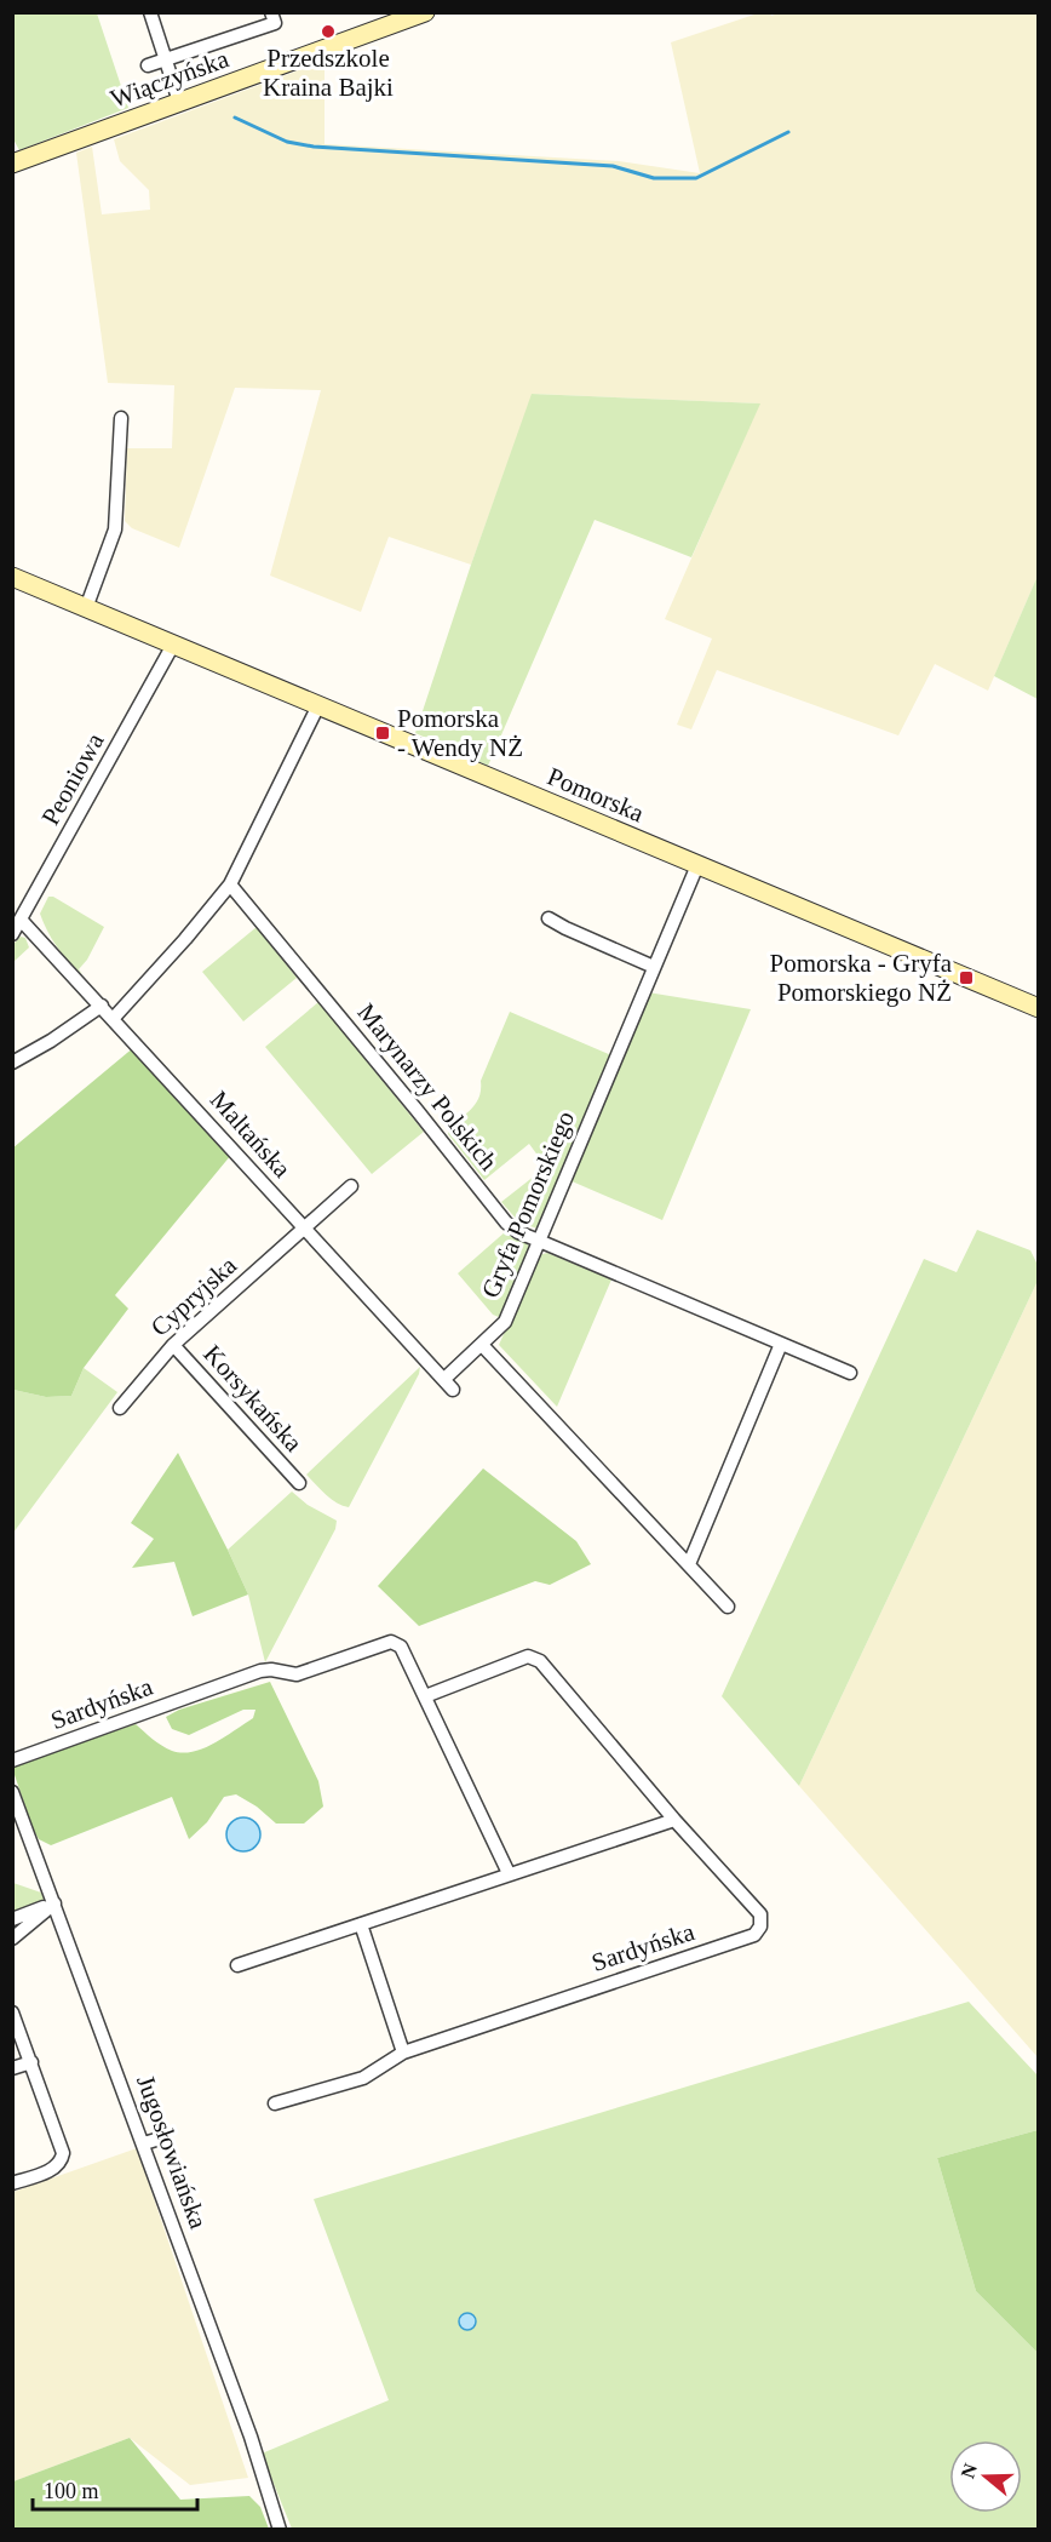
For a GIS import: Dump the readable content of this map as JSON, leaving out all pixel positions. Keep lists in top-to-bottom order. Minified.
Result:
{"streets":{"street":["Wiączyńska","Peoniowa","Pomorska","Marynarzy Polskich","Maltańska","Gryfa Pomorskiego","Cypryjska","Korsykańska","Sardyńska","Jugosłowiańska"]},"crossings":[["Peoniowa","Pomorska"],["Peoniowa","Maltańska"],["Pomorska","Gryfa Pomorskiego"],["Marynarzy Polskich","Gryfa Pomorskiego"],["Maltańska","Gryfa Pomorskiego"],["Maltańska","Cypryjska"],["Cypryjska","Korsykańska"]],"places":{"other":["Przedszkole Kraina Bajki"],"transit":["Pomorska - Wendy NŻ","Pomorska - Gryfa Pomorskiego NŻ"]},"scale_bar":"100 m","north":"left"}
